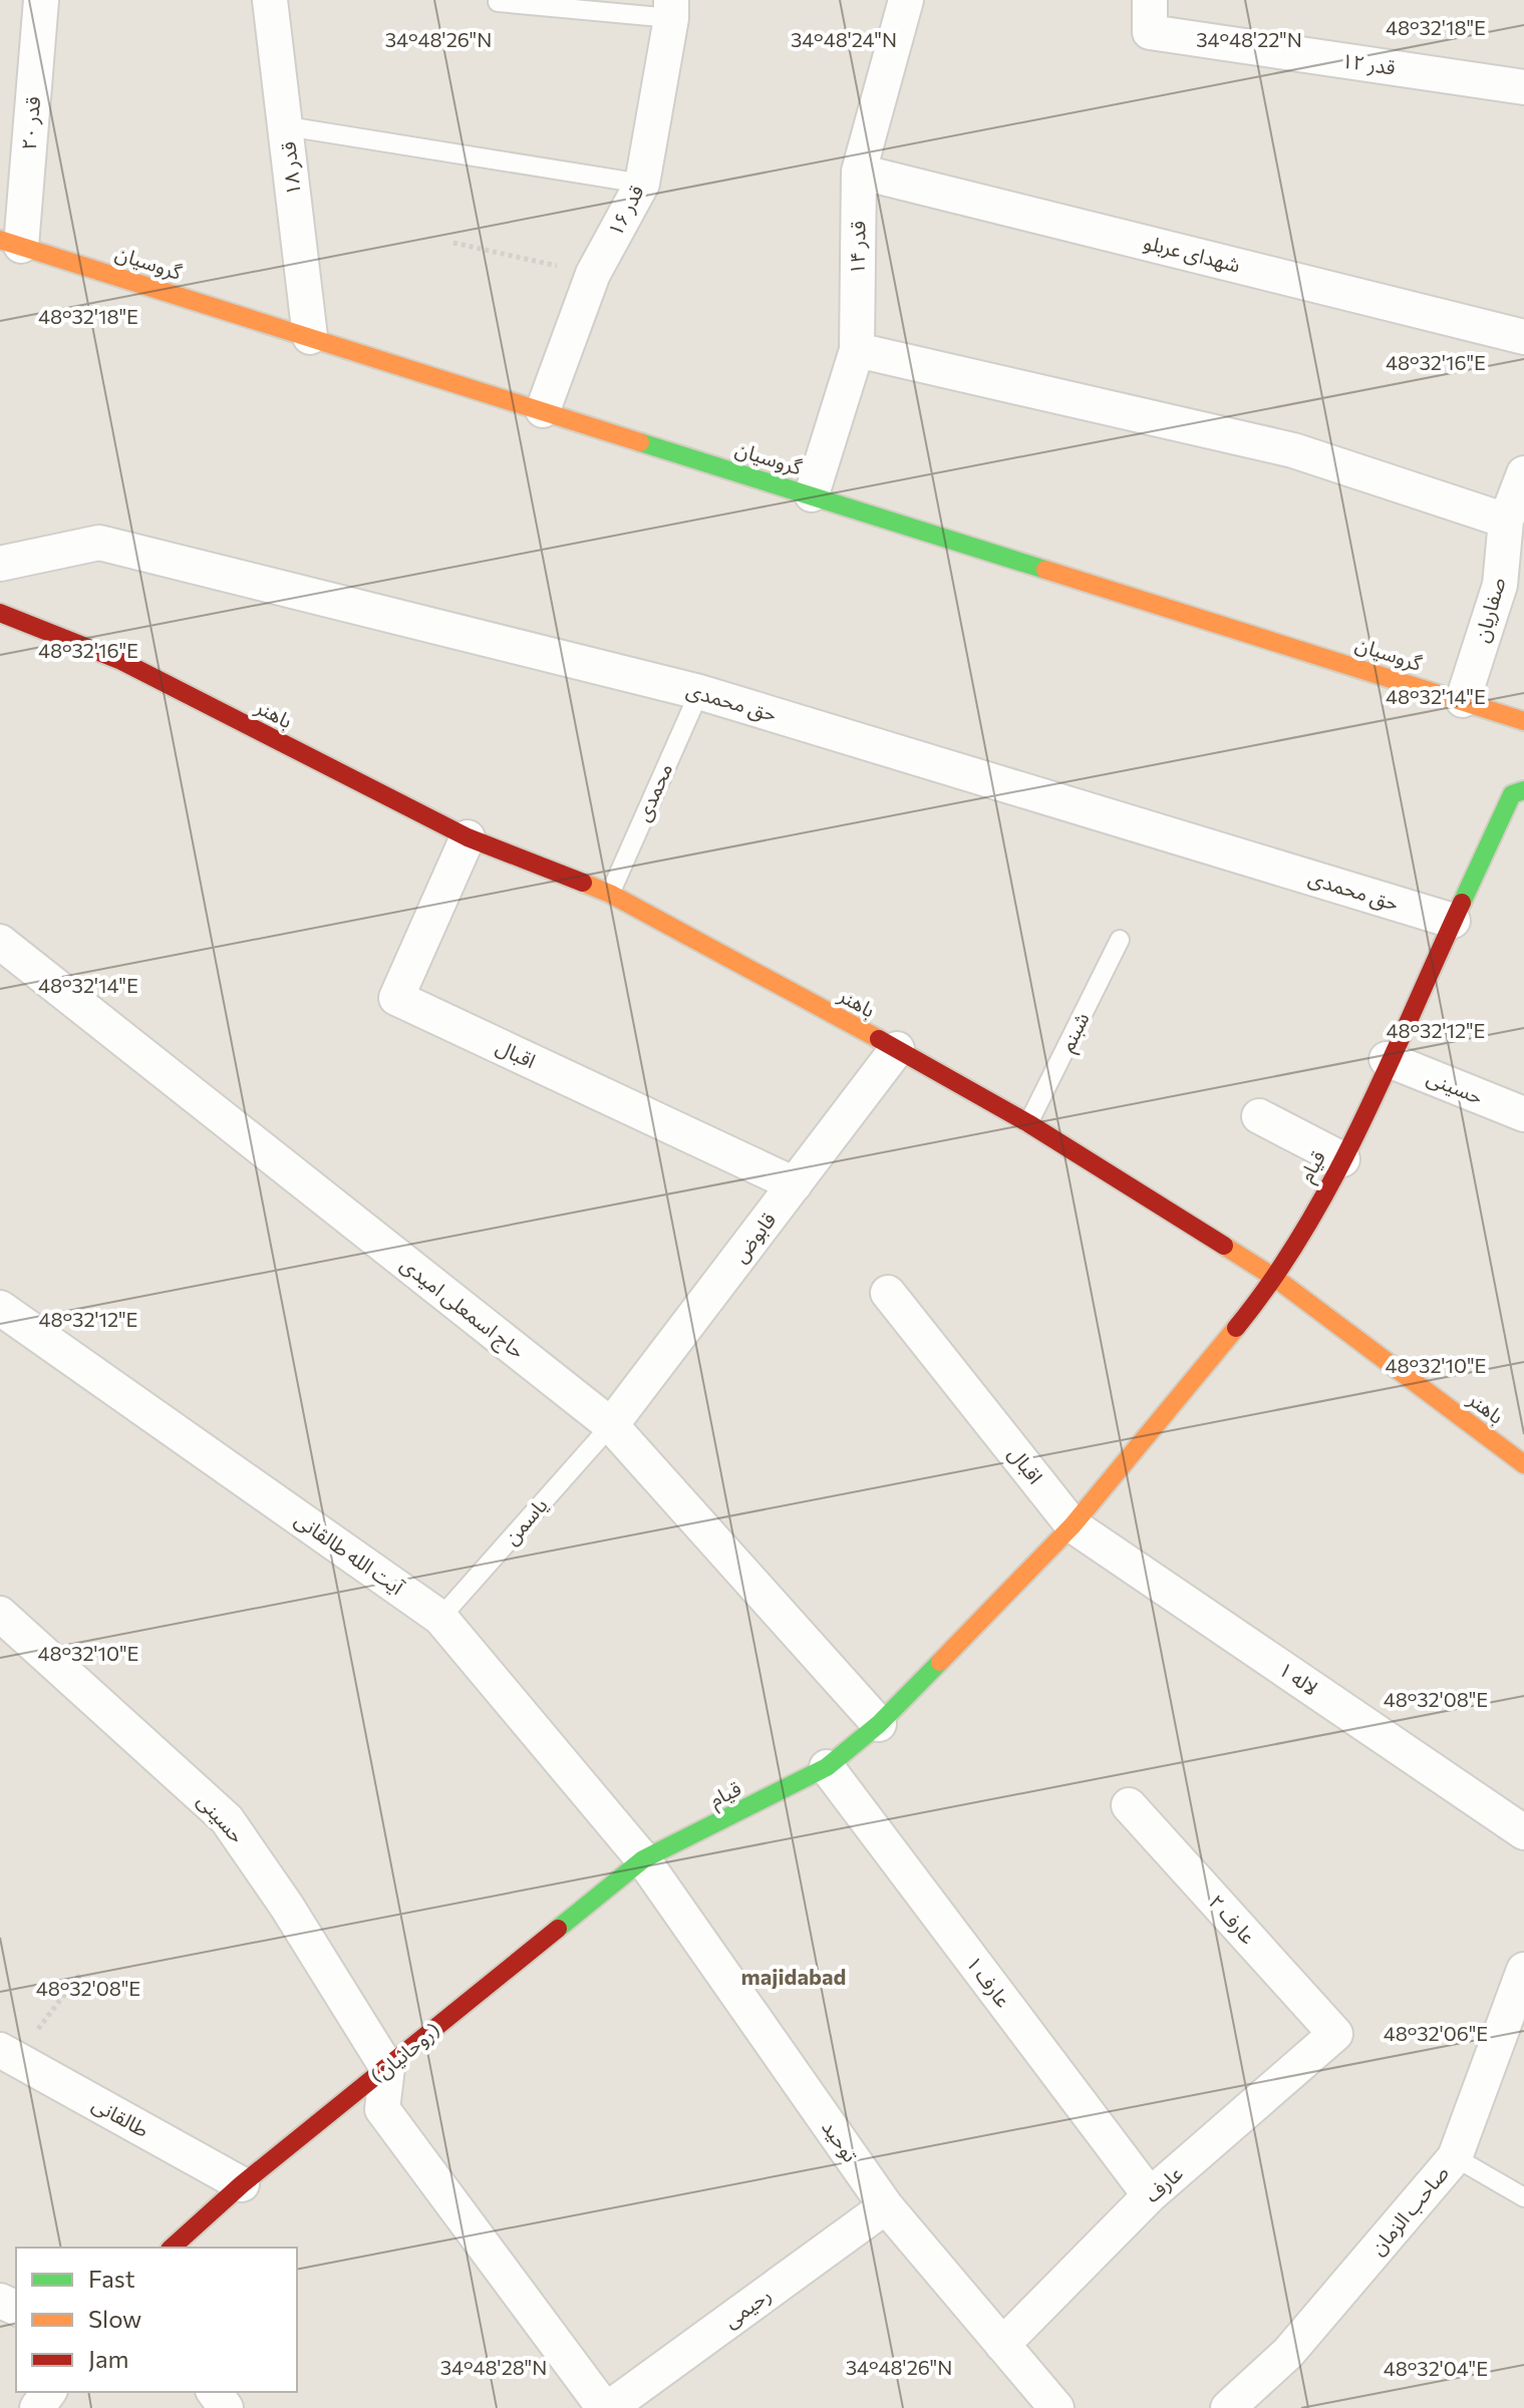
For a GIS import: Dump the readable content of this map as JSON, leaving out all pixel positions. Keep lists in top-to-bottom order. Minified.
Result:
{"streets":{"street":["قدر ۱۲","قدر ۲۰","قدر ۱۸","قدر ۱۶","قدر ۱۴","شهدای عربلو","گروسیان","صفاریان","حق محمدی","باهنر","اقبال","حسینی","قیام","قابوض","حاج اسمعلی امیدی","آیت الله طالقانی","لاله ۱","عارف ۲","عارف ۱","(روحانیان)","طالقانی","توحید","عارف","صاحب الزمان","رحیمی"],"lane":["محمدی","شبنم","یاسمن"]},"crossings":[["قدر ۲۰","گروسیان"],["قدر ۱۸","گروسیان"],["قدر ۱۶","گروسیان"],["قدر ۱۴","شهدای عربلو"],["قدر ۱۴","گروسیان"],["گروسیان","صفاریان"],["حق محمدی","محمدی"],["حق محمدی","قیام"],["باهنر","محمدی"],["باهنر","شبنم"],["باهنر","اقبال"],["باهنر","قیام"],["باهنر","قابوض"],["اقبال","قیام"],["اقبال","قابوض"],["اقبال","لاله ۱"],["حسینی","قیام"],["حسینی","(روحانیان)"],["قیام","آیت الله طالقانی"],["قیام","لاله ۱"],["قیام","عارف ۱"],["قیام","(روحانیان)"],["قیام","توحید"],["قابوض","حاج اسمعلی امیدی"],["قابوض","یاسمن"],["حاج اسمعلی امیدی","یاسمن"],["یاسمن","آیت الله طالقانی"],["آیت الله طالقانی","(روحانیان)"],["آیت الله طالقانی","توحید"],["عارف ۲","عارف"],["عارف ۱","عارف"],["(روحانیان)","طالقانی"],["(روحانیان)","توحید"],["توحید","عارف"],["توحید","رحیمی"]],"districts":["majidabad"],"legend":["Fast","Slow","Jam"],"coordinates":["48°32'18\"E","34°48'26\"N","34°48'24\"N","34°48'22\"N","48°32'16\"E","48°32'14\"E","48°32'12\"E","48°32'10\"E","48°32'08\"E","48°32'06\"E","34°48'28\"N","48°32'04\"E"]}
